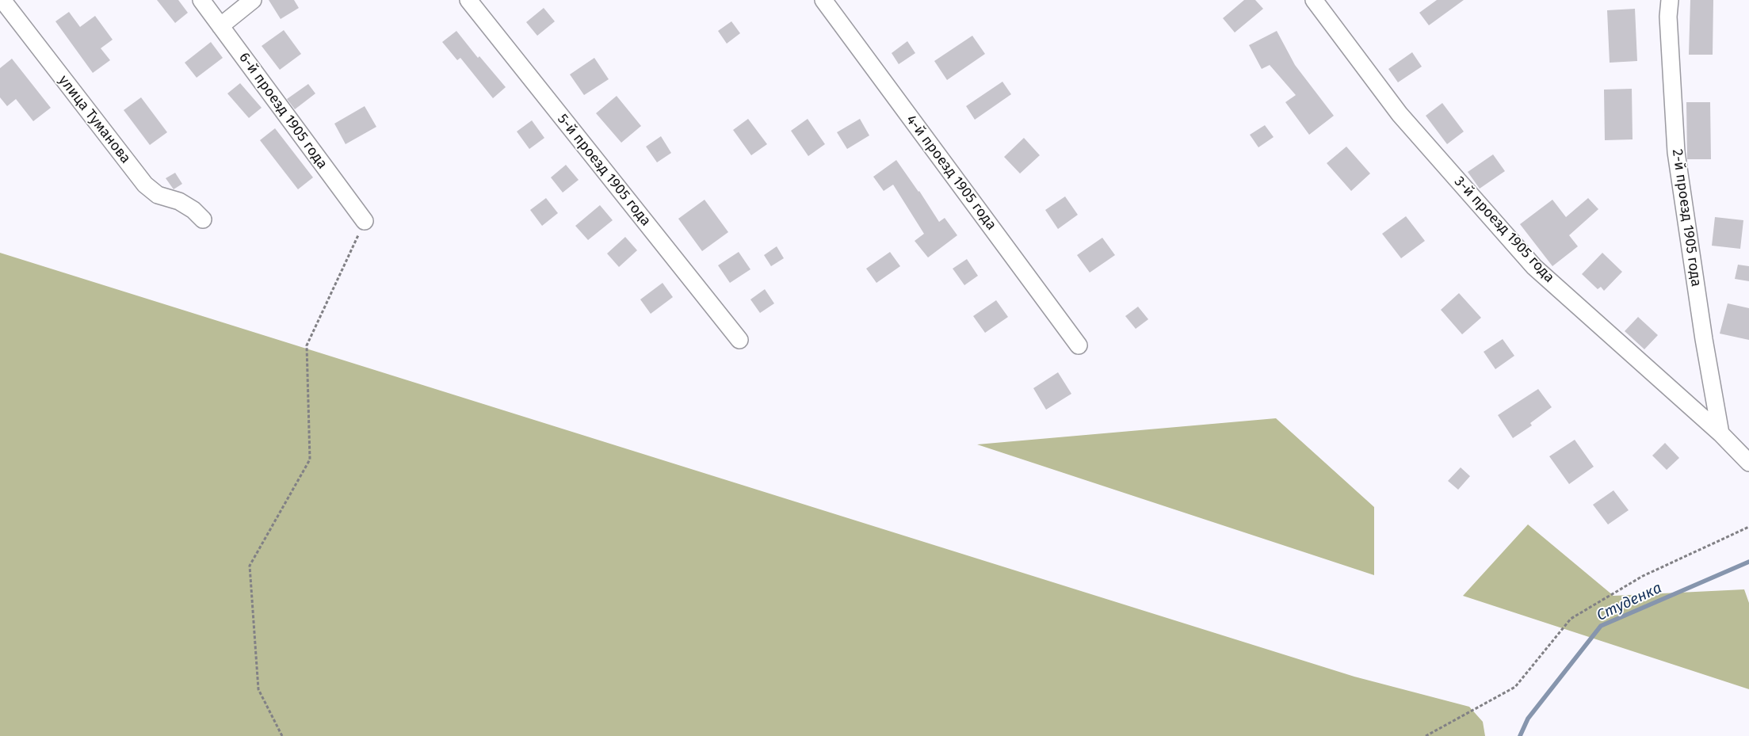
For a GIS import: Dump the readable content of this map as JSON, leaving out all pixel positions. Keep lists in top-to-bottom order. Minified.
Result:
{"streets":{"street":["6-й проезд 1905 года","улица Туманова","5-й проезд 1905 года","4-й проезд 1905 года","2-й проезд 1905 года","3-й проезд 1905 года"]},"crossings":[["2-й проезд 1905 года","3-й проезд 1905 года"]],"water":["Студенка"]}
